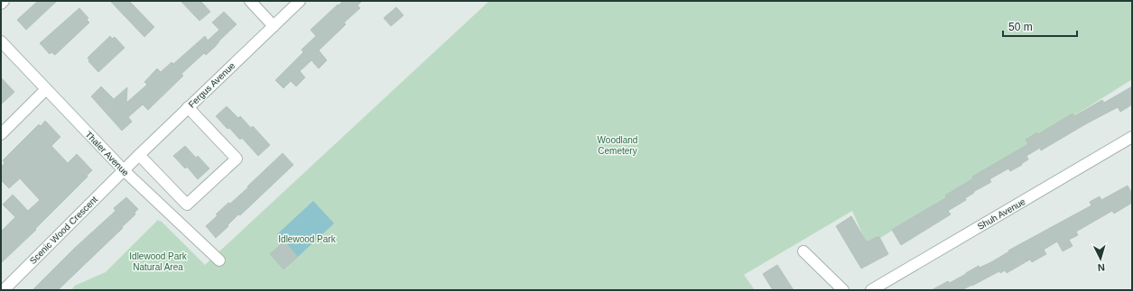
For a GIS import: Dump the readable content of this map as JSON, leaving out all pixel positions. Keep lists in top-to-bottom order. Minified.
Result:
{"streets":{"street":["Fergus Avenue","Thaler Avenue","Shuh Avenue","Scenic Wood Crescent"]},"crossings":[["Fergus Avenue","Thaler Avenue"],["Fergus Avenue","Scenic Wood Crescent"],["Thaler Avenue","Scenic Wood Crescent"]],"parks":["Woodland Cemetery","Idlewood Park","Idlewood Park Natural Area"],"scale_bar":"50 m","north":"bottom"}
